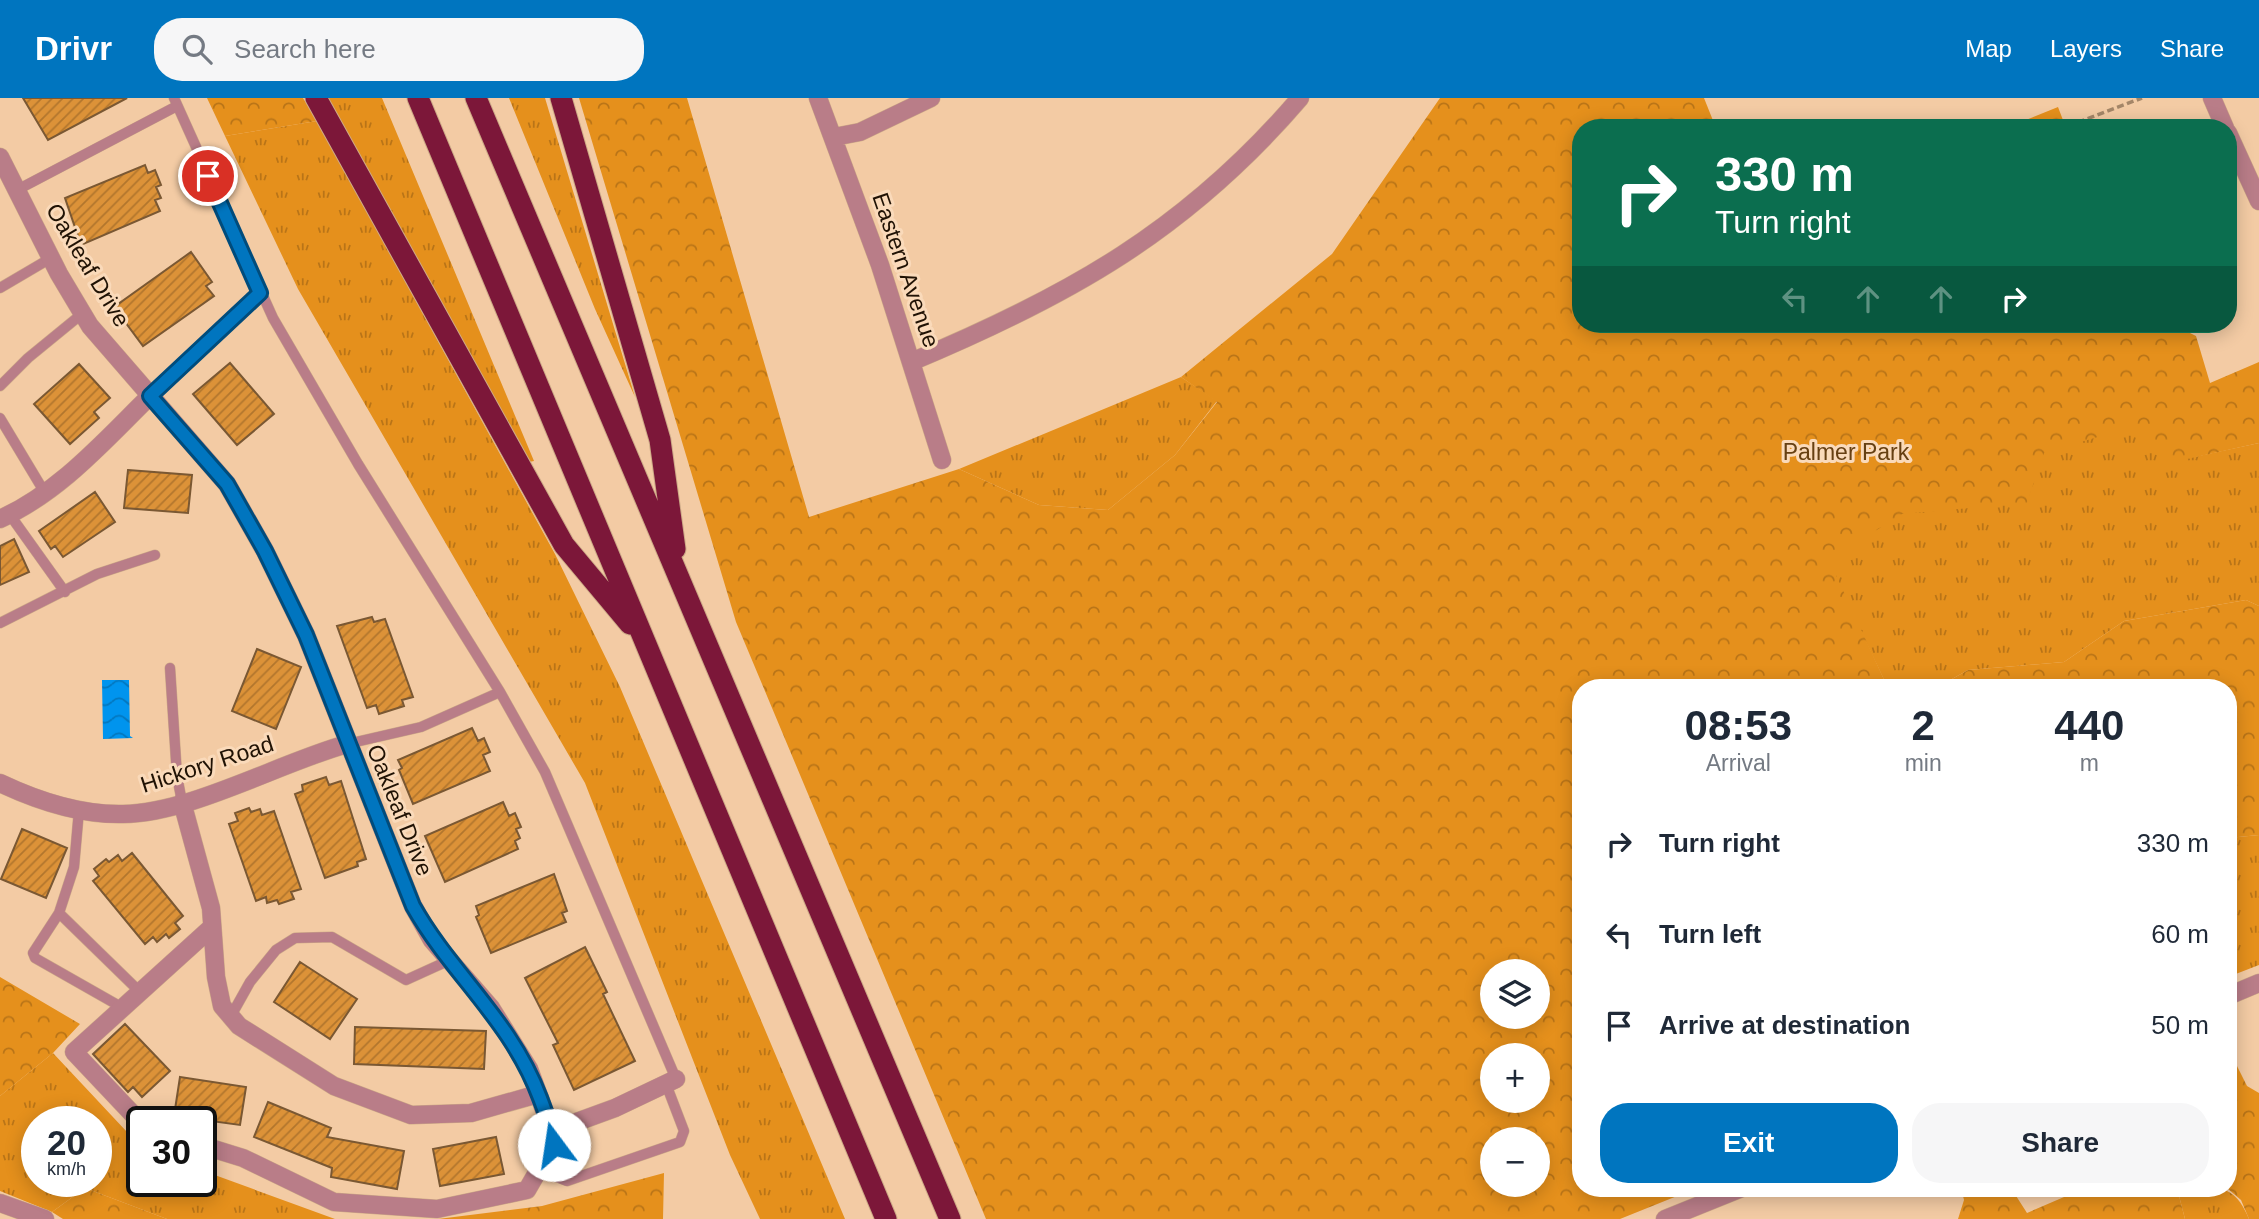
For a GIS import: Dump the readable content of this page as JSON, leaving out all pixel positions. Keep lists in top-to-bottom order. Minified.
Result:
{"streets":{"street":["Oakleaf Drive","Eastern Avenue","Hickory Road"]},"crossings":[["Oakleaf Drive","Hickory Road"]],"parks":["Palmer Park"],"page":{"header":"Drivr","search":"Search here","nav":["Map","Layers","Share"],"turn":["330 m","Turn right"],"eta":["08:53","Arrival","2","min","440","m"],"list":[{"name":"Turn right","value":"330 m"},{"name":"Turn left","value":"60 m"},{"name":"Arrive at destination","value":"50 m"}],"map_buttons":["+","−"],"buttons":["Exit","Share"],"speed":"20 km/h","limit":"30"}}
